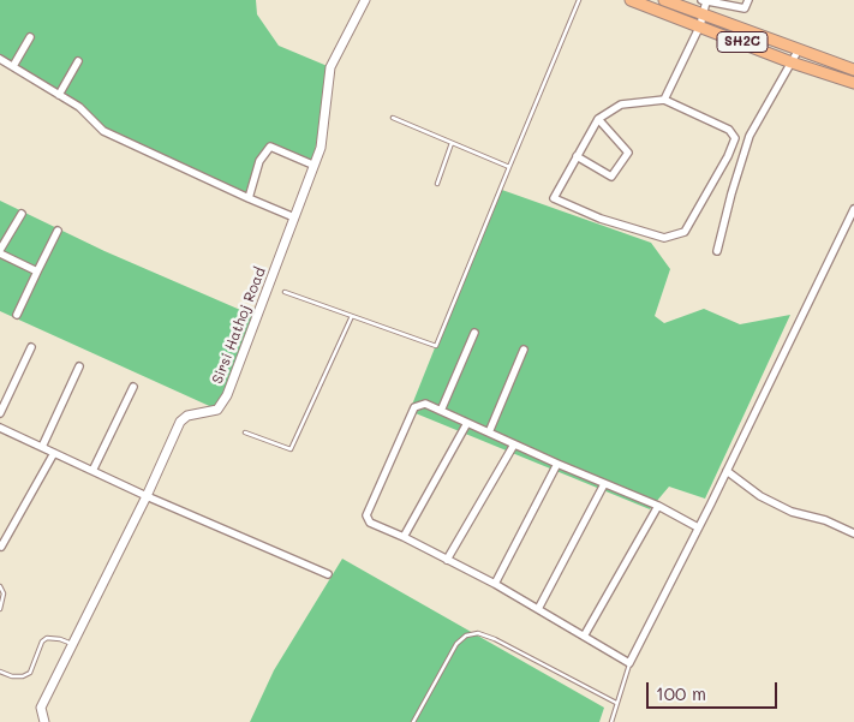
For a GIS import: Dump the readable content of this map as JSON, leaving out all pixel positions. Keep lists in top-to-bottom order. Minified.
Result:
{"streets":{"main road":["SH2C"],"street":["Sirsi Hathoj Road"]},"scale_bar":"100 m"}
